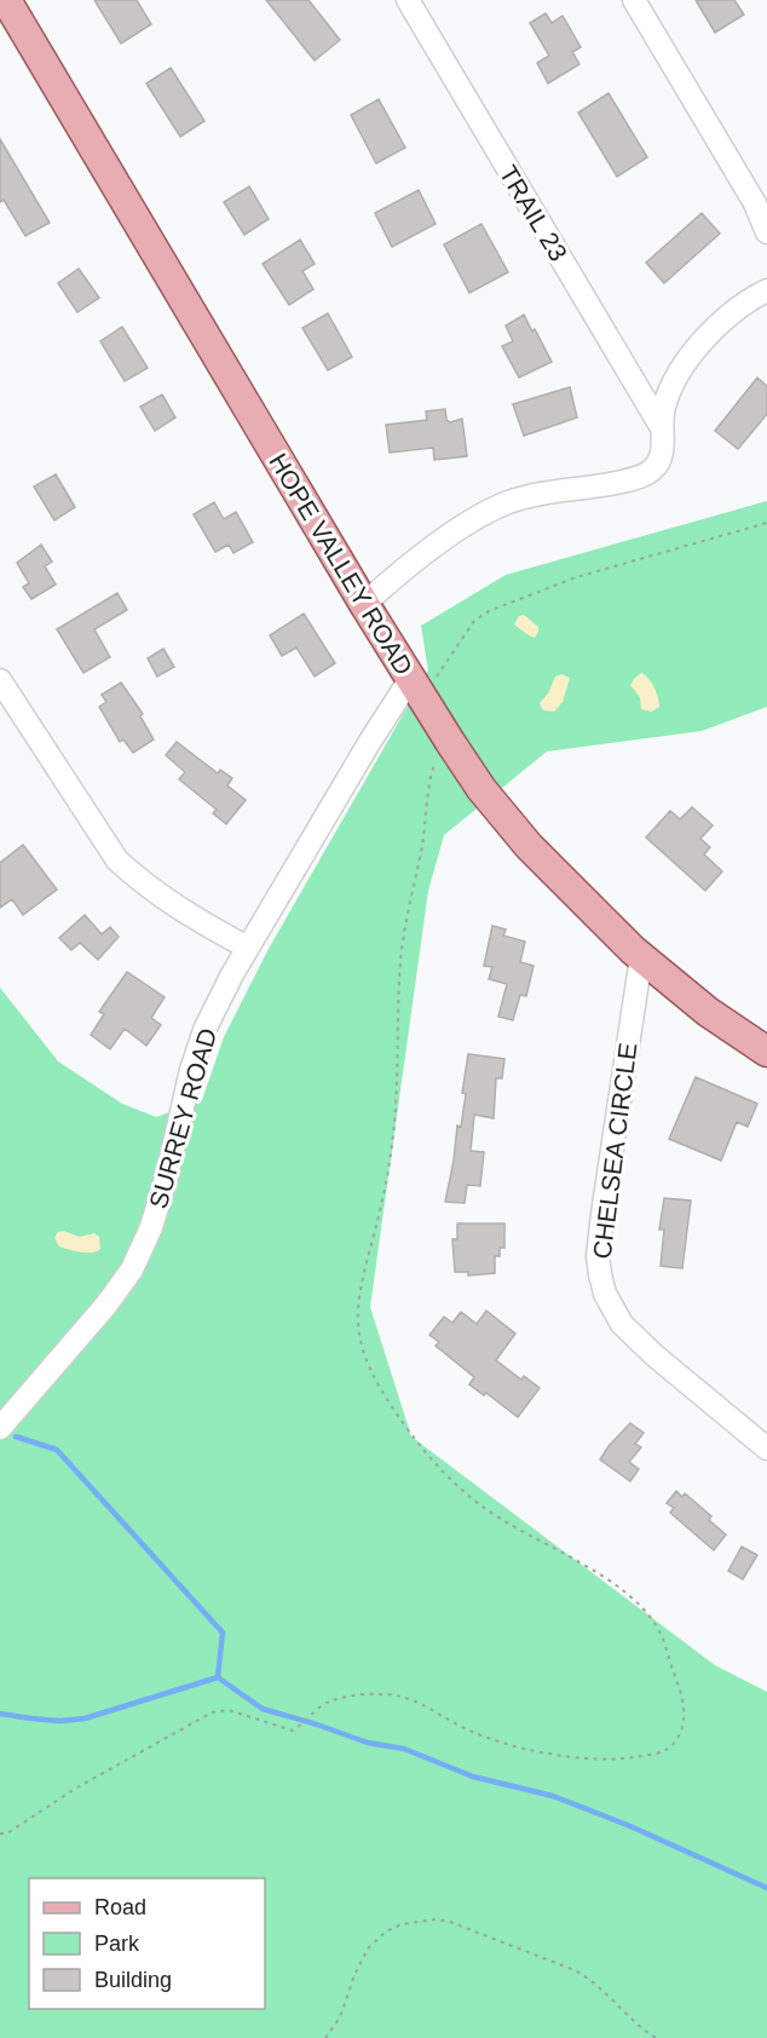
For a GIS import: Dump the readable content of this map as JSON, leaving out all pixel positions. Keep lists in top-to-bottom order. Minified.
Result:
{"streets":{"main road":["HOPE VALLEY ROAD"],"street":["TRAIL 23","SURREY ROAD","CHELSEA CIRCLE"]},"crossings":[["HOPE VALLEY ROAD","SURREY ROAD"],["HOPE VALLEY ROAD","CHELSEA CIRCLE"]],"legend":["Road","Park","Building"]}
